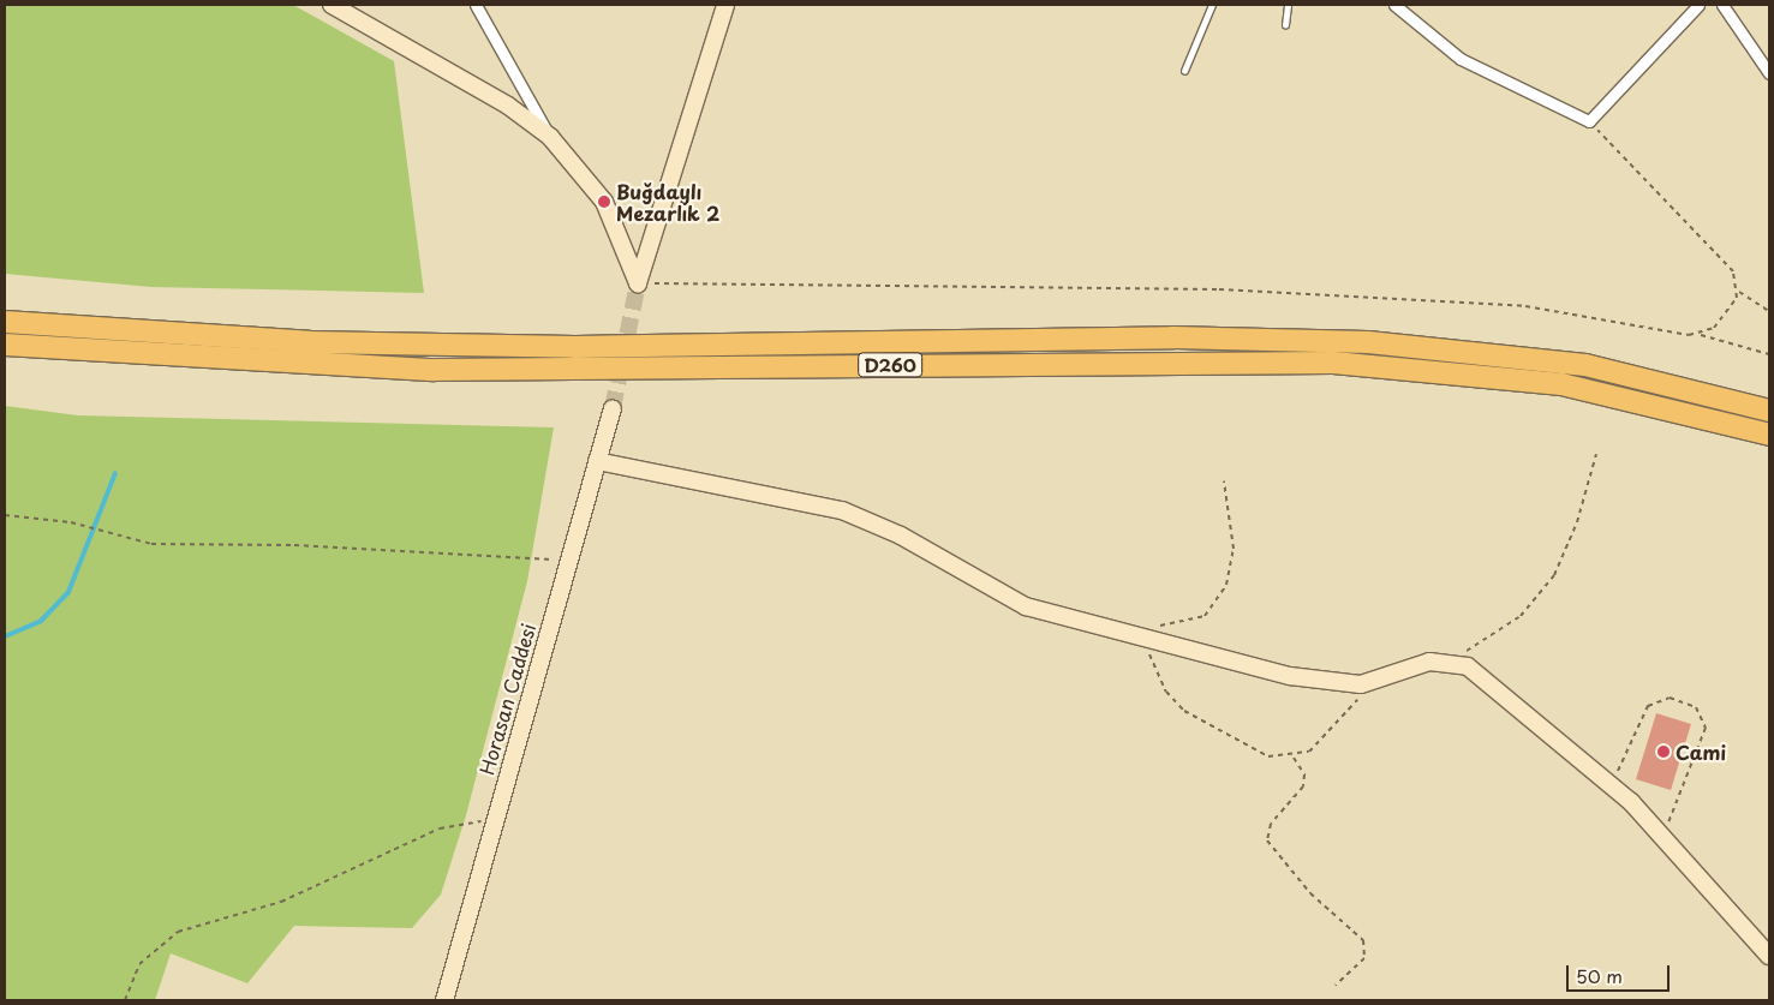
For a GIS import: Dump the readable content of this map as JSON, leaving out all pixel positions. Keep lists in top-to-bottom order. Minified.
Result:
{"streets":{"highway":["D260"],"street":["Horasan Caddesi"]},"places":["Buğdaylı Mezarlık 2","Cami"],"scale_bar":"50 m"}
